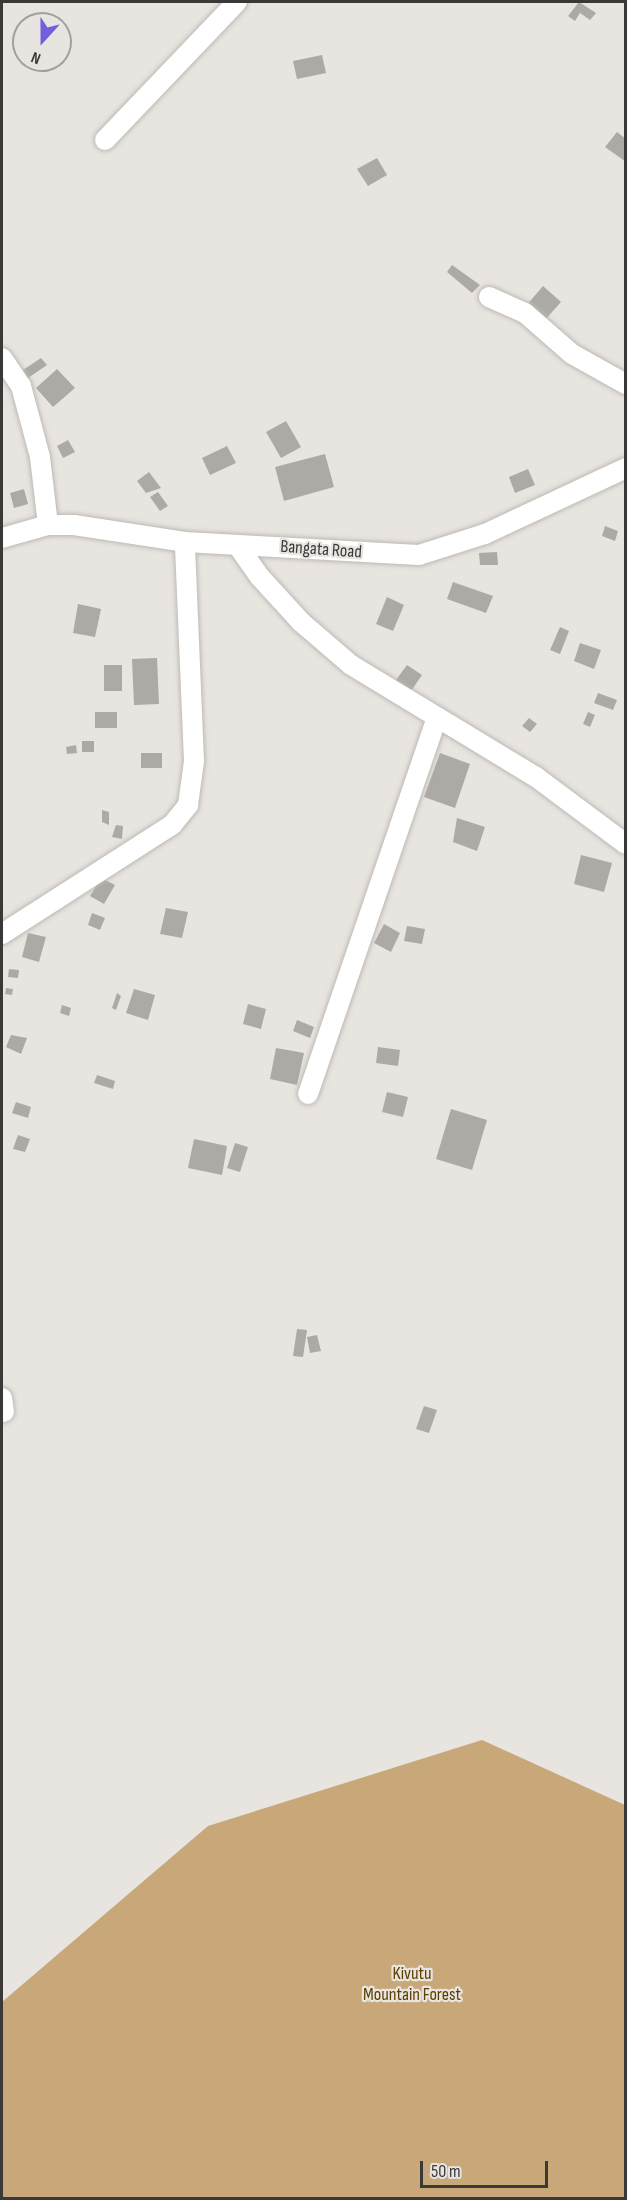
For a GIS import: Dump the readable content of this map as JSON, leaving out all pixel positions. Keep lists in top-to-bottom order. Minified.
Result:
{"streets":{"street":["Bangata Road"]},"parks":["Kivutu Mountain Forest"],"scale_bar":"50 m","north":"bottom"}
